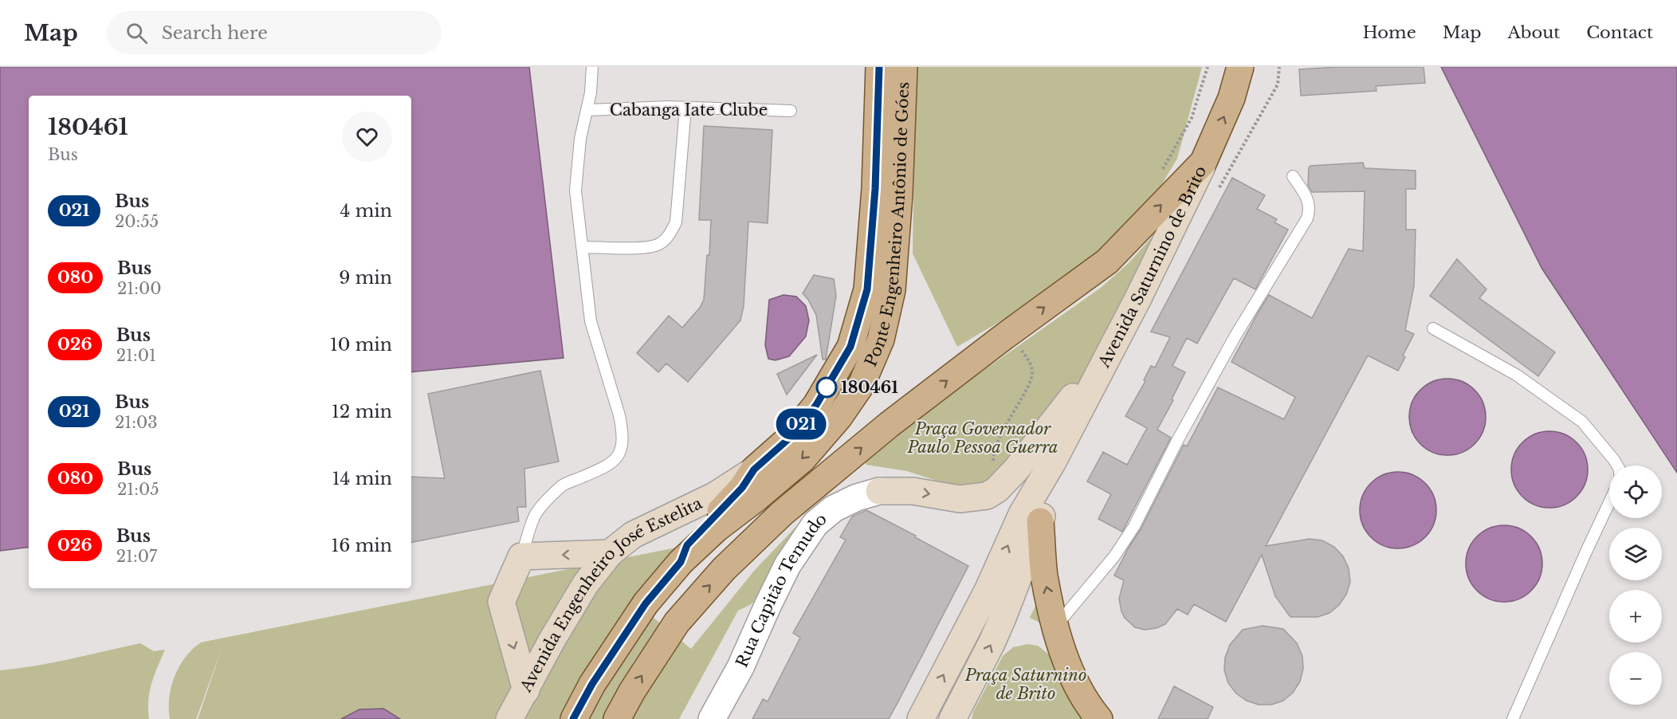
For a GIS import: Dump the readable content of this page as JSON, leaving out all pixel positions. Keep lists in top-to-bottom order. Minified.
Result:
{"streets":{"main road":["Ponte Engenheiro Antônio de Góes","Avenida Saturnino de Brito","Avenida Engenheiro José Estelita"],"street":["Rua Capitão Temudo"],"lane":["Cabanga Iate Clube"]},"crossings":[["Ponte Engenheiro Antônio de Góes","Avenida Engenheiro José Estelita"]],"parks":["Praça Governador Paulo Pessoa Guerra","Praça Saturnino de Brito"],"places":["180461"],"lines":["bus line 021"],"page":{"header":"Map","search":"Search here","nav":["Home","Map","About","Contact"],"on_map":"021","heading":["180461","Bus"],"list":[{"mark":"021","name":"Bus","note":"20:55","value":"4 min"},{"mark":"080","name":"Bus","note":"21:00","value":"9 min"},{"mark":"026","name":"Bus","note":"21:01","value":"10 min"},{"mark":"021","name":"Bus","note":"21:03","value":"12 min"},{"mark":"080","name":"Bus","note":"21:05","value":"14 min"},{"mark":"026","name":"Bus","note":"21:07","value":"16 min"}],"map_buttons":["+","−"]}}
